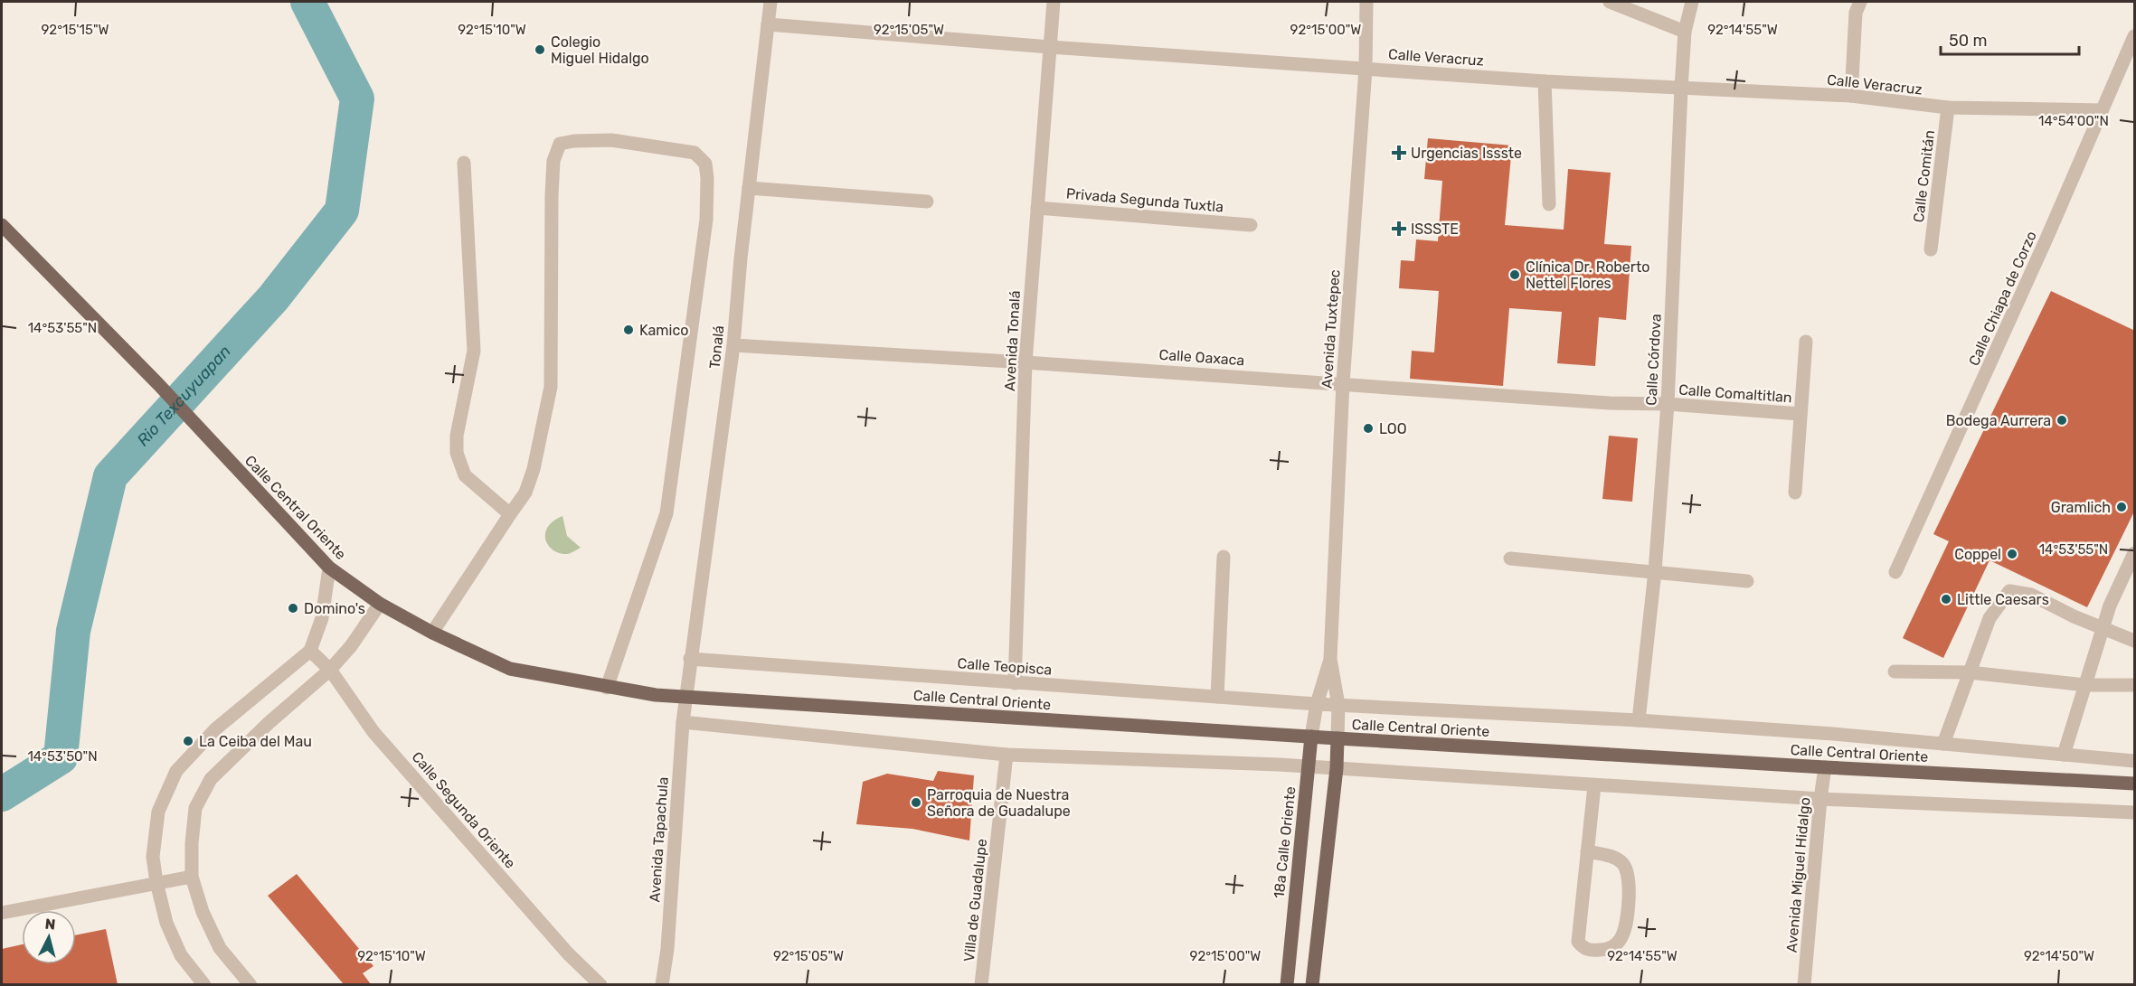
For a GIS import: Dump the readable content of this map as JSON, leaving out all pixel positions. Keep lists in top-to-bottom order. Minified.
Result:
{"streets":{"main road":["Calle Central Oriente","18a Calle Oriente"],"street":["Calle Veracruz","Calle Comitán","Privada Segunda Tuxtla","Calle Chiapa de Corzo","Avenida Tuxtepec","Avenida Tonalá","Tonalá","Calle Oaxaca","Calle Córdova","Calle Comaltitlan","Calle Teopisca","Calle Segunda Oriente","Avenida Tapachula","Avenida Miguel Hidalgo","Villa de Guadalupe"]},"crossings":[["Calle Veracruz","Calle Comitán"],["Calle Veracruz","Calle Chiapa de Corzo"],["Calle Veracruz","Avenida Tuxtepec"],["Calle Veracruz","Avenida Tonalá"],["Calle Veracruz","Tonalá"],["Calle Veracruz","Calle Córdova"],["Privada Segunda Tuxtla","Avenida Tonalá"],["Avenida Tuxtepec","Calle Oaxaca"],["Avenida Tuxtepec","Calle Teopisca"],["Avenida Tuxtepec","18a Calle Oriente"],["Avenida Tonalá","Calle Oaxaca"],["Avenida Tonalá","Calle Teopisca"],["Tonalá","Calle Oaxaca"],["Tonalá","Calle Central Oriente"],["Tonalá","Calle Teopisca"],["Tonalá","Avenida Tapachula"],["Calle Oaxaca","Calle Córdova"],["Calle Oaxaca","Calle Comaltitlan"],["Calle Córdova","Calle Comaltitlan"],["Calle Córdova","Calle Teopisca"],["Calle Central Oriente","Avenida Tapachula"],["Calle Central Oriente","18a Calle Oriente"],["Calle Central Oriente","Avenida Miguel Hidalgo"],["Calle Teopisca","18a Calle Oriente"]],"water":["Rio Texcuyuapan"],"places":{"other":["Colegio Miguel Hidalgo","Clínica Dr. Roberto Nettel Flores","Kamico","Bodega Aurrera","LOO","Gramlich","Coppel","Little Caesars","Domino's","La Ceiba del Mau","Parroquia de Nuestra Señora de Guadalupe"],"health":["Urgencias Issste","ISSSTE"]},"scale_bar":"50 m","north":"top","coordinates":["92°15'15\"W","92°15'10\"W","92°15'05\"W","92°15'00\"W","92°14'55\"W","14°54'00\"N","14°53'55\"N","14°53'50\"N","92°14'50\"W"]}
